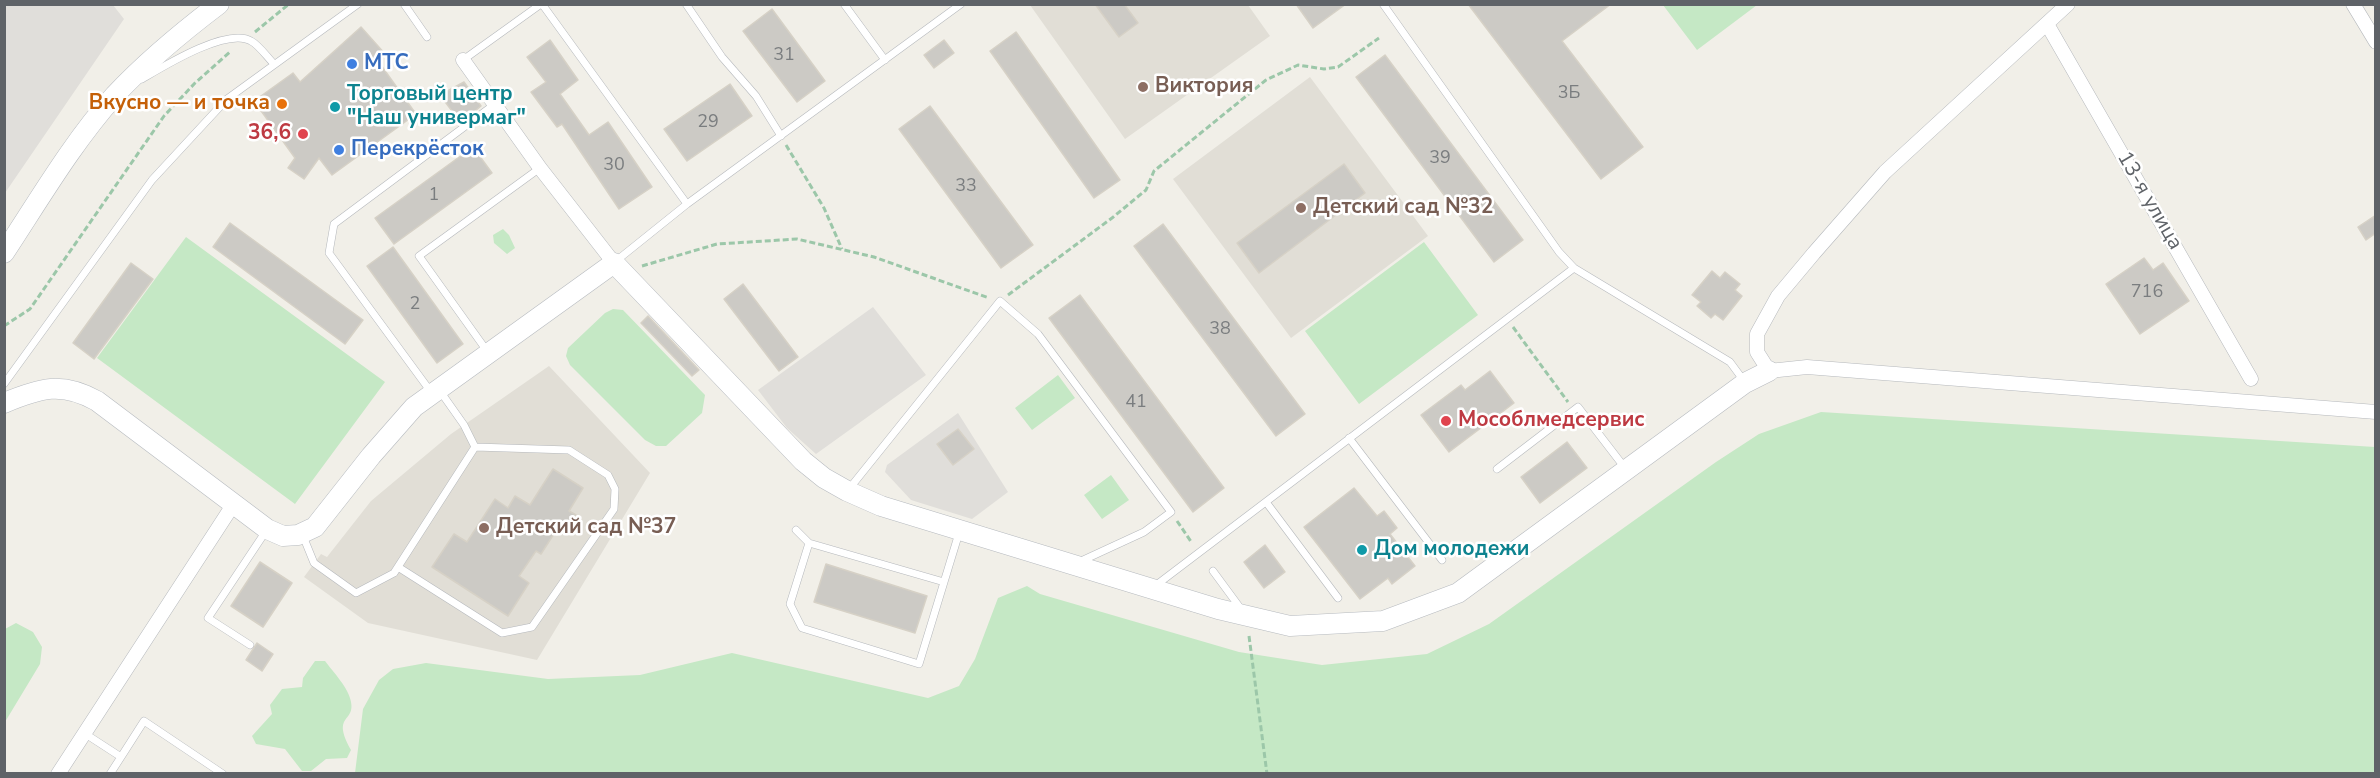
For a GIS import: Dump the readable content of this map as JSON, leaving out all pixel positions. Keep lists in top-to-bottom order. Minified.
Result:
{"streets":{"street":["13-я улица"]},"places":["МТС","Виктория","Вкусно — и точка","Торговый центр \"Наш универмаг\"","36,6","Перекрёсток","Детский сад №32","Мособлмедсервис","Детский сад №37","Дом молодежи"],"house_numbers":["31","3Б","29","39","30","33","1","716","2","38","41"]}
